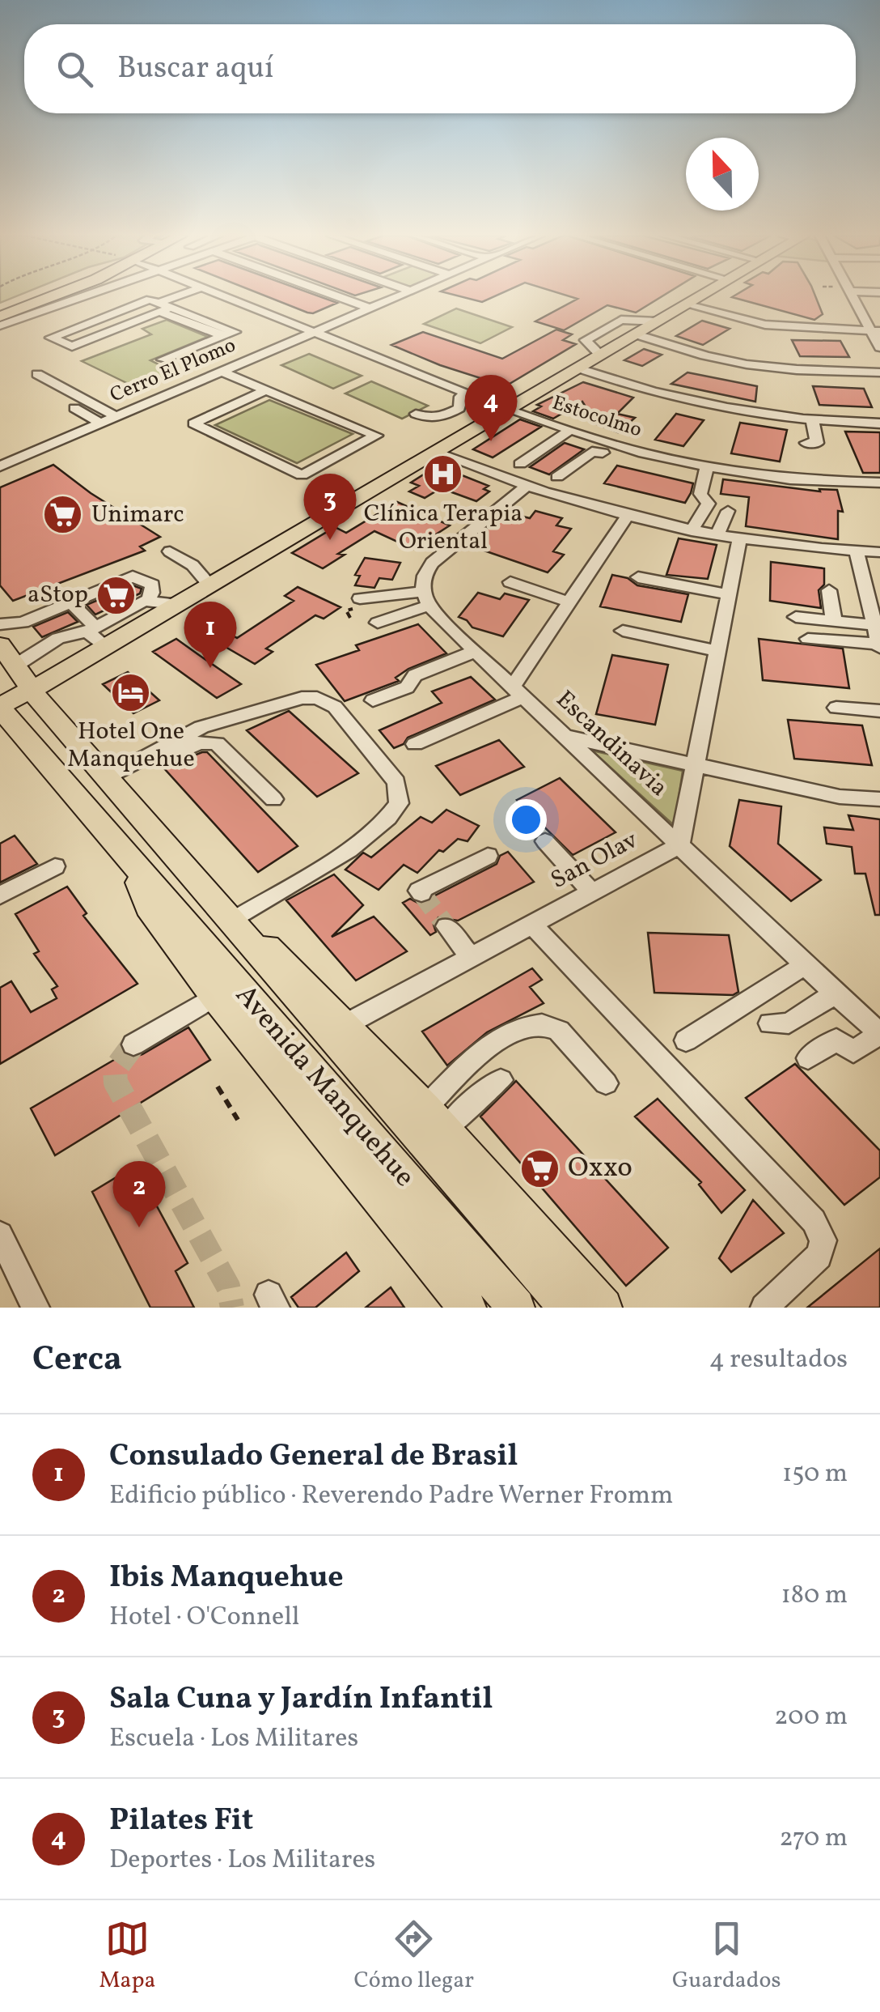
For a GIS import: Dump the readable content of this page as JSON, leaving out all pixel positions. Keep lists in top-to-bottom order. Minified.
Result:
{"streets":{"main road":["Avenida Manquehue"],"street":["Cerro El Plomo","Estocolmo","Escandinavia","San Olav"]},"crossings":[["Cerro El Plomo","Estocolmo"],["Escandinavia","San Olav"],["San Olav","Avenida Manquehue"]],"places":{"hospital":["Clínica Terapia Oriental"],"supermarket":["Unimarc","aStop","Oxxo"],"hotel":["Hotel One Manquehue"]},"north":"top","page":{"search":"Buscar aquí","pins":["4","3","1","2"],"heading":["Cerca","4 resultados"],"list":[{"mark":"1","name":"Consulado General de Brasil","note":"Edificio público · Reverendo Padre Werner Fromm","value":"150 m"},{"mark":"2","name":"Ibis Manquehue","note":"Hotel · O'Connell","value":"180 m"},{"mark":"3","name":"Sala Cuna y Jardín Infantil","note":"Escuela · Los Militares","value":"200 m"},{"mark":"4","name":"Pilates Fit","note":"Deportes · Los Militares","value":"270 m"}],"nav":["Mapa","Cómo llegar","Guardados"]}}
